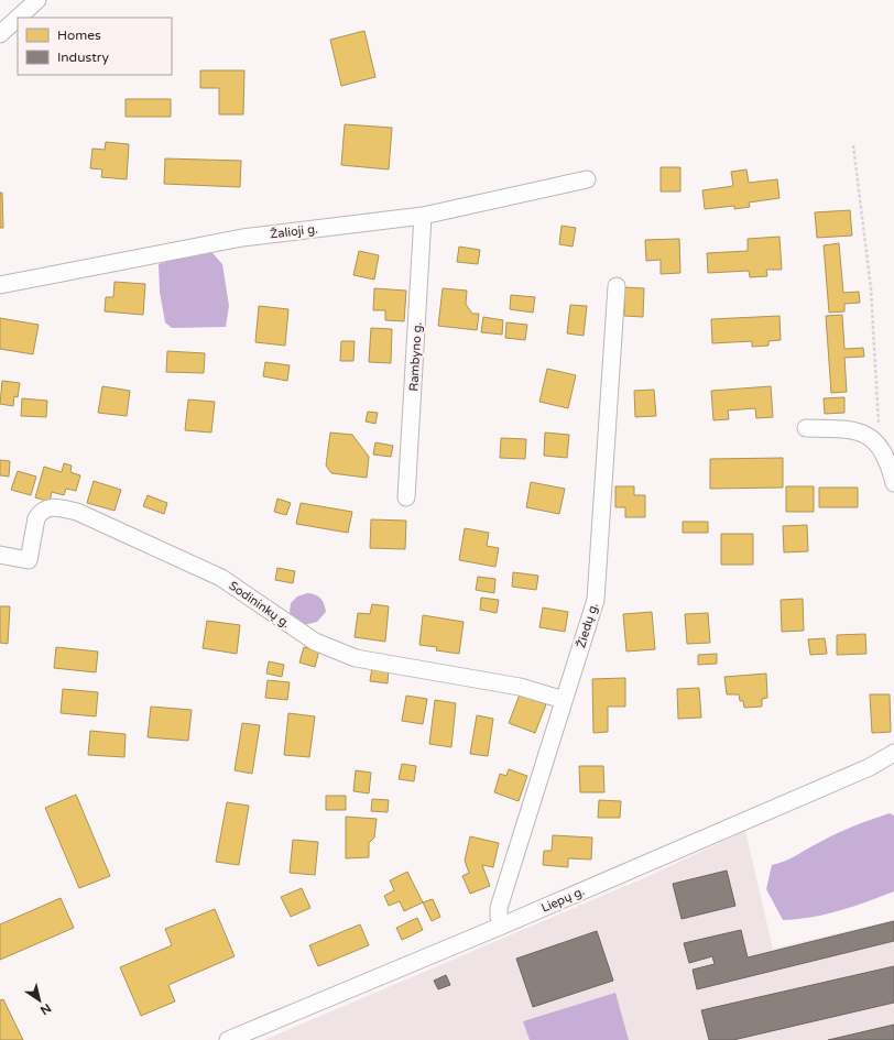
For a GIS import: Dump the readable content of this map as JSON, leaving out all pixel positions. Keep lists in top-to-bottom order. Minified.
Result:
{"streets":{"street":["Žalioji g.","Rambyno g.","Sodininkų g.","Žiedų g.","Liepų g."]},"crossings":[["Žalioji g.","Rambyno g."],["Sodininkų g.","Žiedų g."],["Žiedų g.","Liepų g."]],"legend":["Homes","Industry"],"north":"bottom right"}
